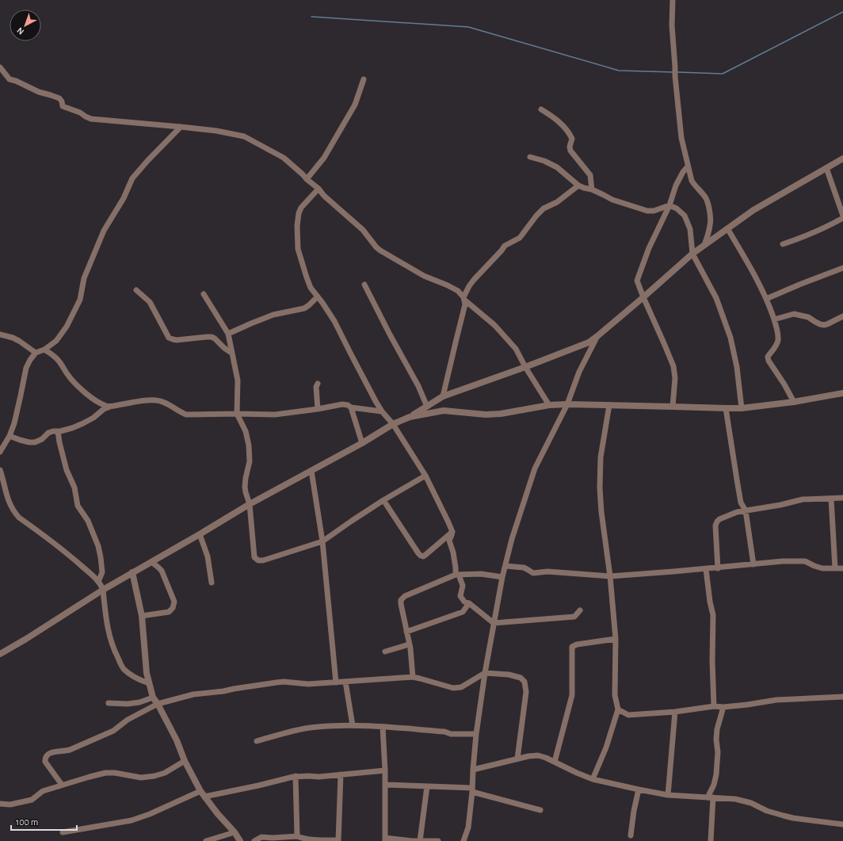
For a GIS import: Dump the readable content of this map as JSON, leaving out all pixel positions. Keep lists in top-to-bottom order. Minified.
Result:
{"scale_bar":"100 m","north":"bottom left"}
